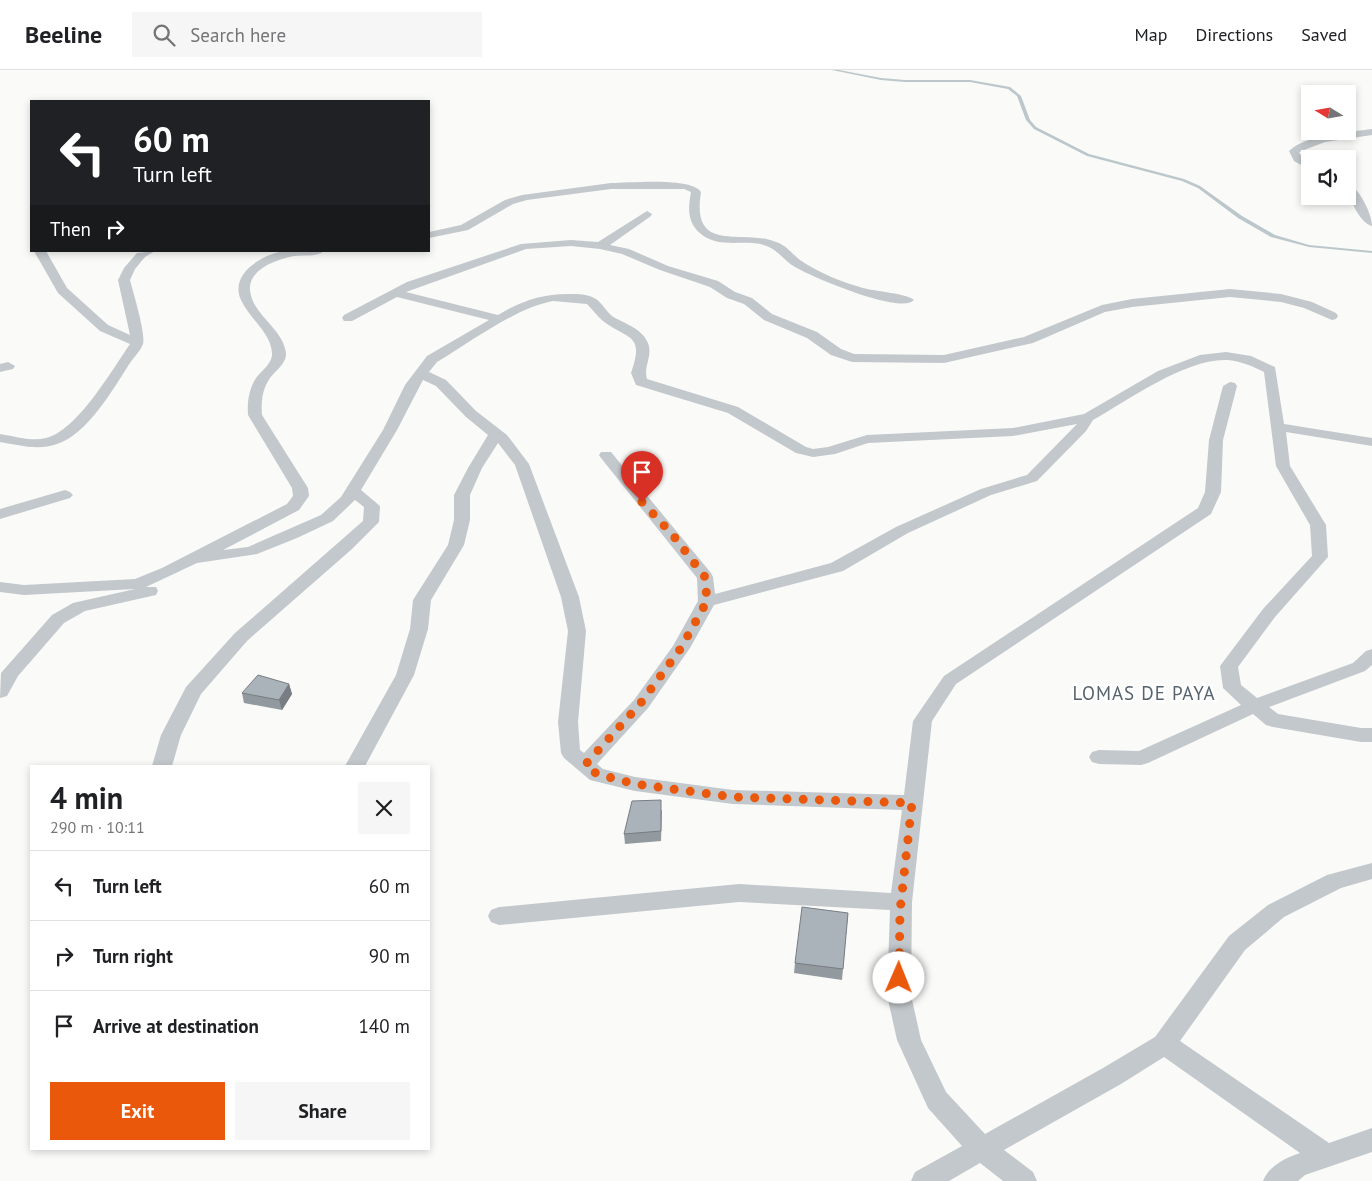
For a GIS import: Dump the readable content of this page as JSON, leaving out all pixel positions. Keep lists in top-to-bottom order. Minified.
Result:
{"districts":["LOMAS DE PAYA"],"north":"left","page":{"header":"Beeline","search":"Search here","nav":["Map","Directions","Saved"],"turn":["60 m","Turn left"],"then":"Then","heading":["4 min","290 m · 10:11"],"list":[{"name":"Turn left","value":"60 m"},{"name":"Turn right","value":"90 m"},{"name":"Arrive at destination","value":"140 m"}],"buttons":["Exit","Share"]}}
